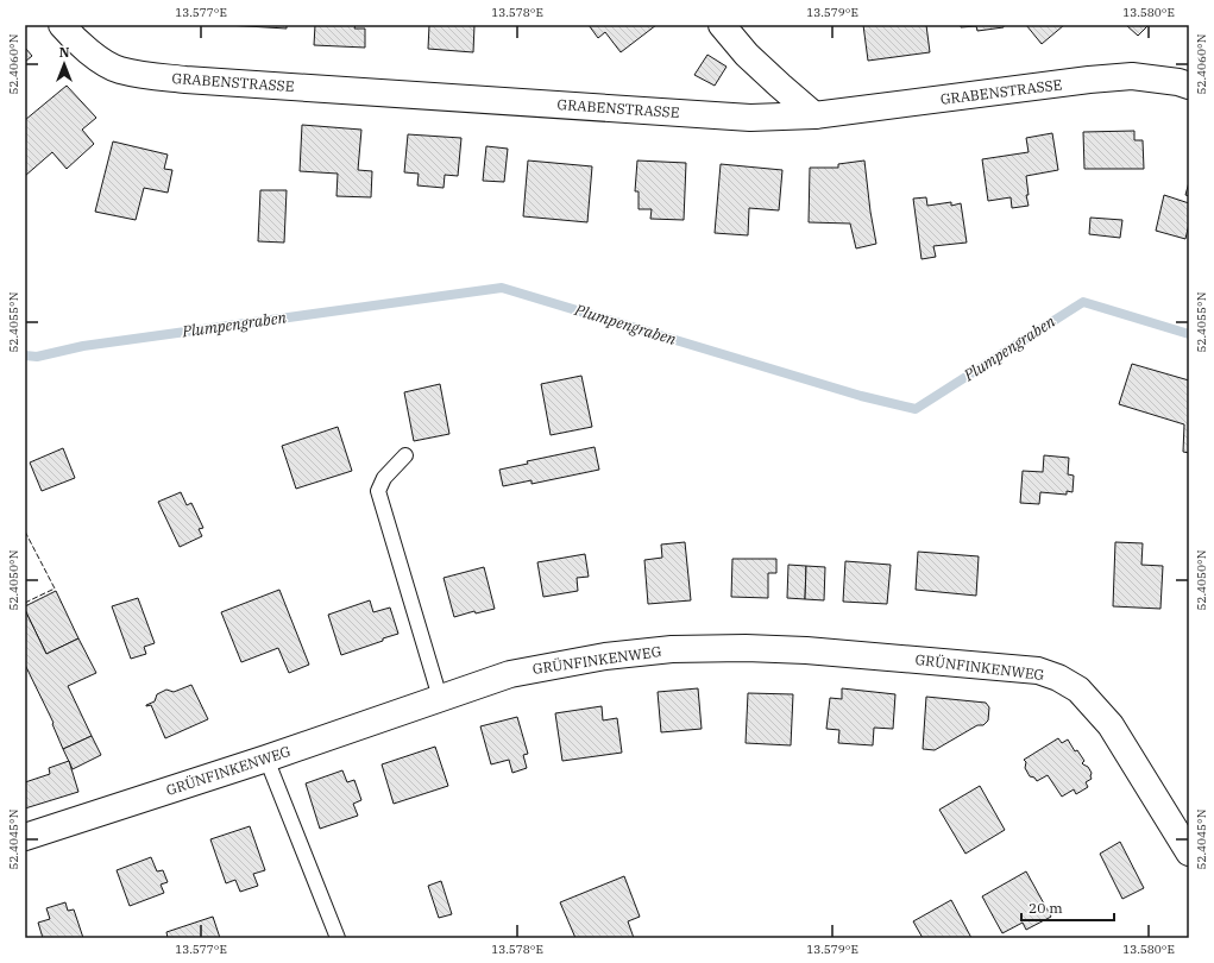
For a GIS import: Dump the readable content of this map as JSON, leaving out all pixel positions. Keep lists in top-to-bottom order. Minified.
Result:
{"streets":{"street":["GRABENSTRASSE","GRÜNFINKENWEG"]},"water":["Plumpengraben"],"scale_bar":"20 m","north":"top","coordinates":["13.577°E","13.578°E","13.579°E","13.580°E","52.4060°N","52.4055°N","52.4050°N","52.4045°N"]}
